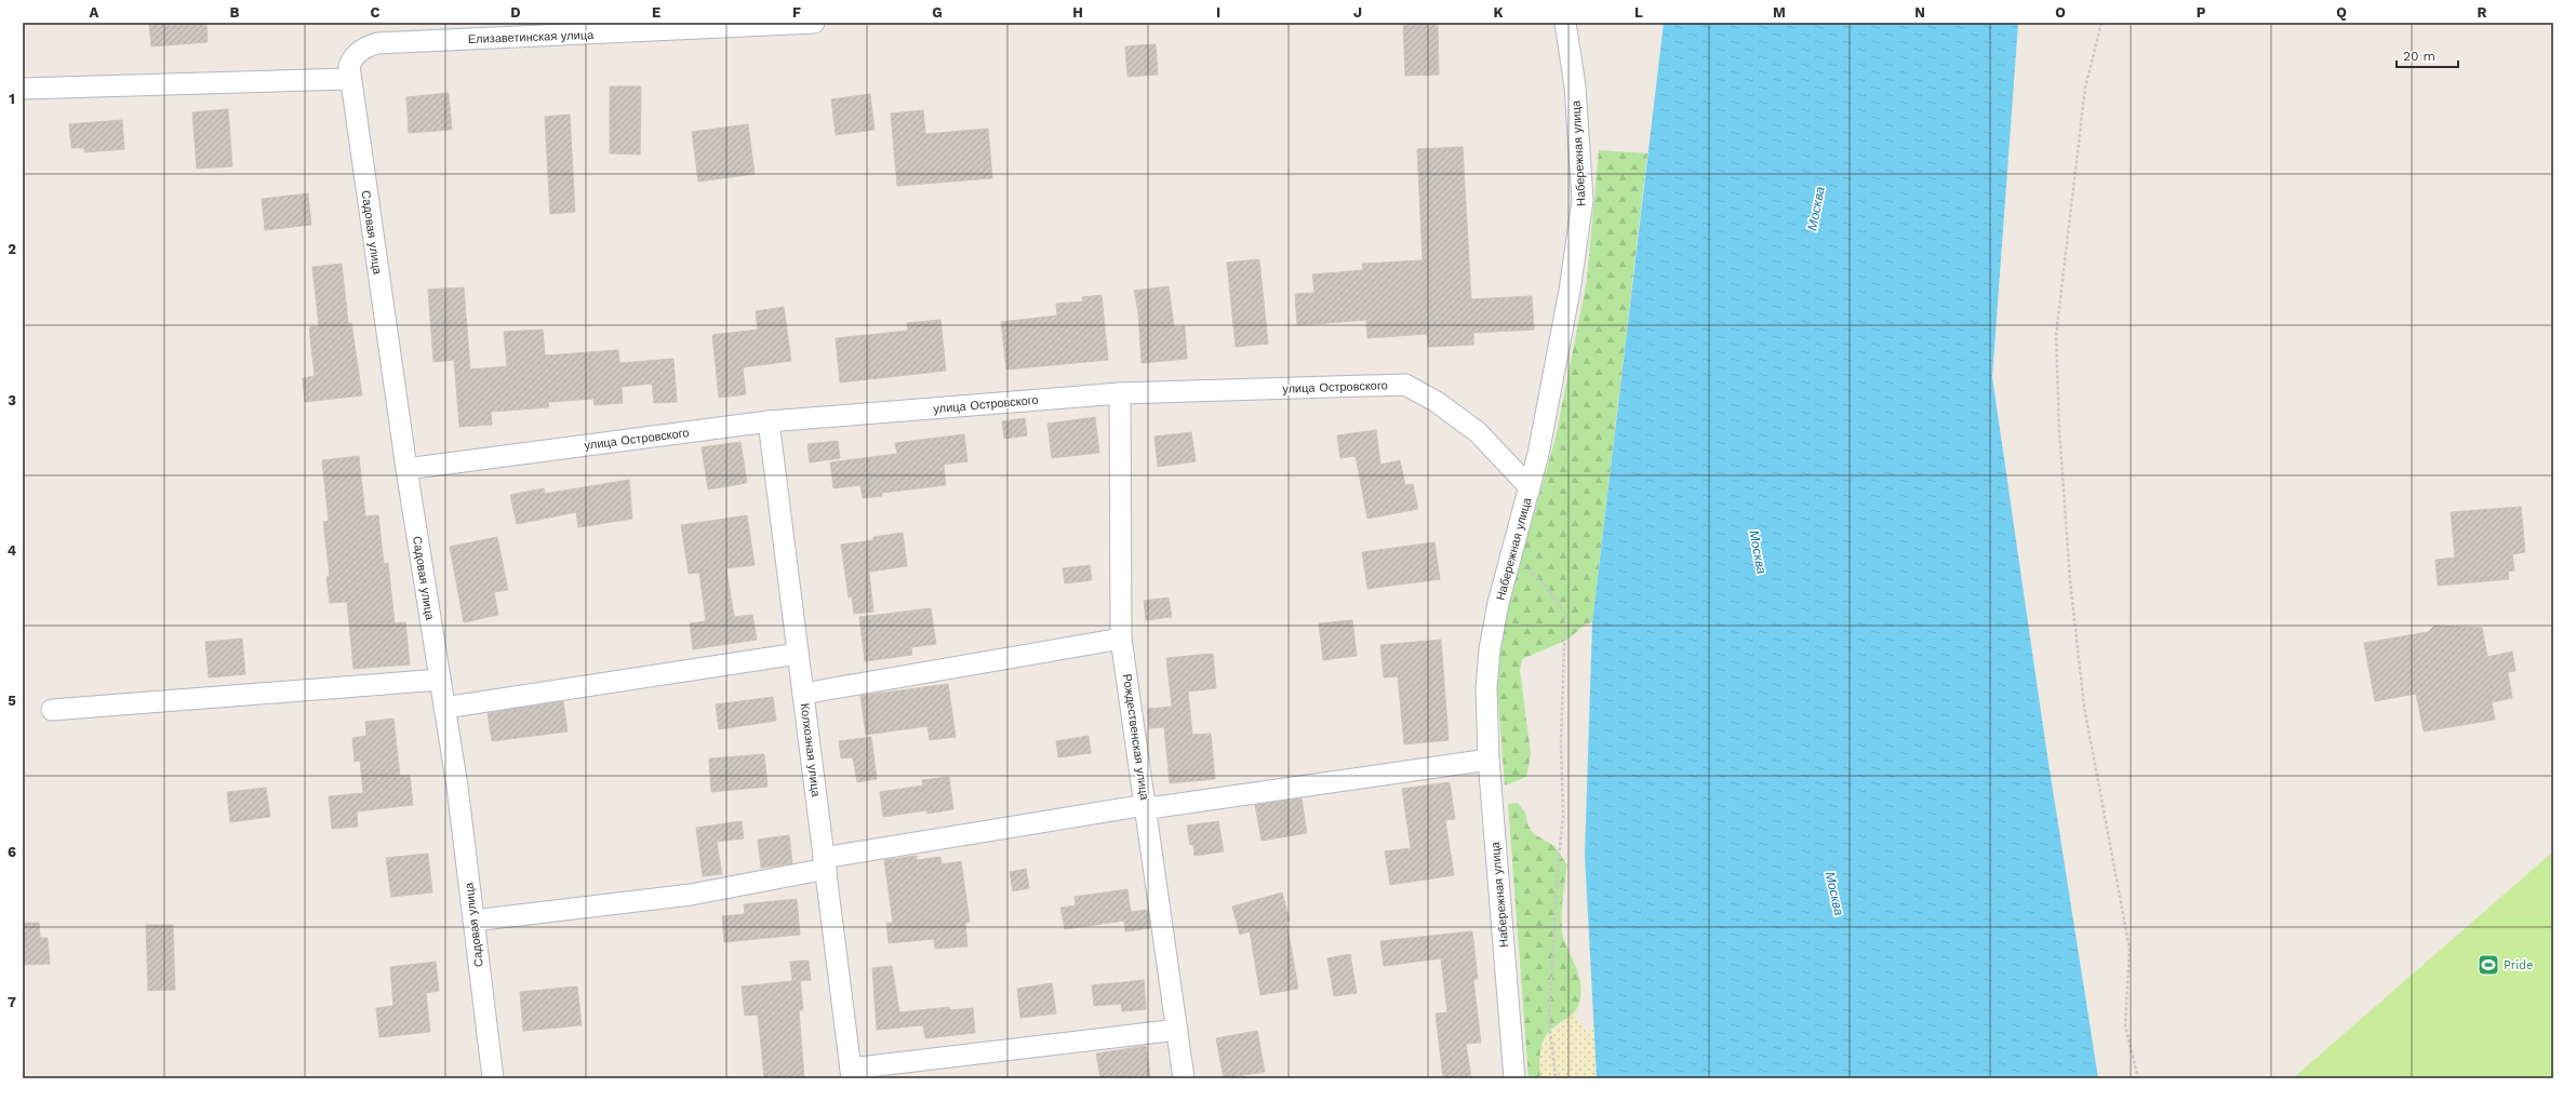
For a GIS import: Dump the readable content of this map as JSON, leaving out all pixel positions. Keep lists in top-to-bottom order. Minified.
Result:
{"streets":{"street":["Елизаветинская улица","Набережная улица","Садовая улица","улица Островского","Рождественская улица","Колхозная улица"]},"crossings":[["Елизаветинская улица","Садовая улица"],["Набережная улица","улица Островского"],["Садовая улица","улица Островского"],["улица Островского","Рождественская улица"],["улица Островского","Колхозная улица"]],"water":["Москва"],"places":{"sports":["Pride"]},"scale_bar":"20 m","grid":{"columns":["A","B","C","D","E","F","G","H","I","J","K","L","M","N","O","P","Q","R"],"rows":["1","2","3","4","5","6","7"]}}
